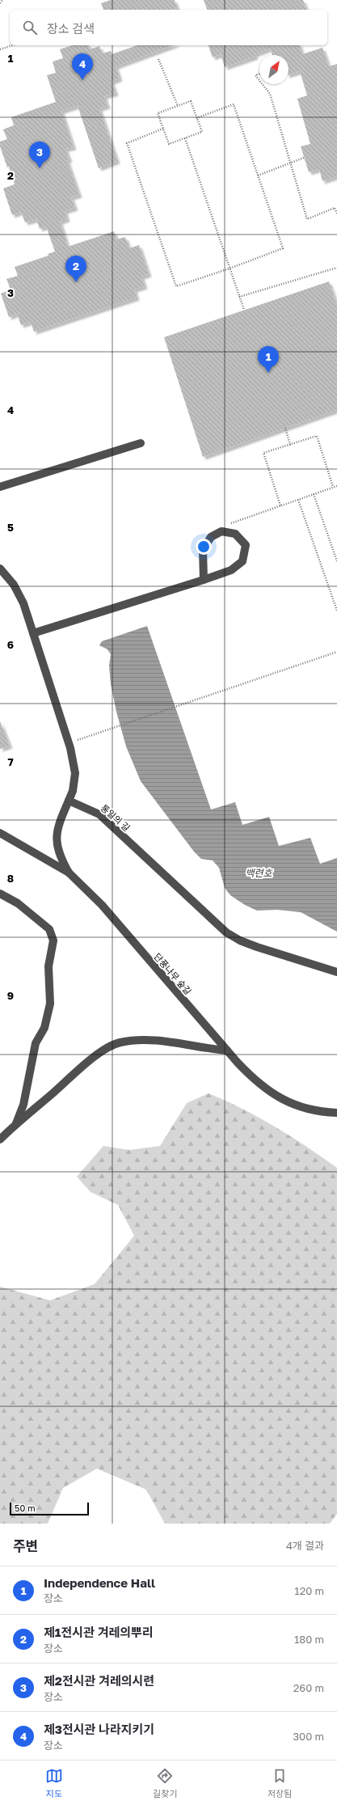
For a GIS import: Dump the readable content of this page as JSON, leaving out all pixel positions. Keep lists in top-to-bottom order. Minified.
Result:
{"streets":{"street":["통일의 길","단풍나무 숲길"]},"water":["백련호"],"scale_bar":"50 m","north":"top right","page":{"search":"장소 검색","pins":["4","3","2","1"],"scale":"50 m","heading":["주변","4개 결과"],"list":[{"mark":"1","name":"Independence Hall","note":"장소","value":"120 m"},{"mark":"2","name":"제1전시관 겨레의뿌리","note":"장소","value":"180 m"},{"mark":"3","name":"제2전시관 겨레의시련","note":"장소","value":"260 m"},{"mark":"4","name":"제3전시관 나라지키기","note":"장소","value":"300 m"}],"nav":["지도","길찾기","저장됨"]},"grid":{"rows":["1","2","3","4","5","6","7","8","9"]}}
